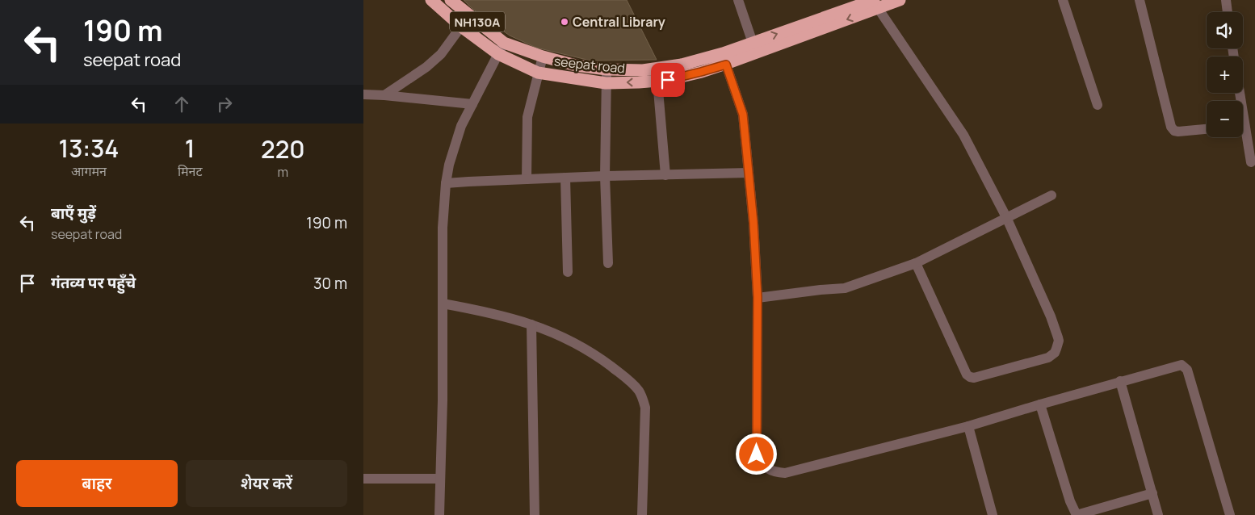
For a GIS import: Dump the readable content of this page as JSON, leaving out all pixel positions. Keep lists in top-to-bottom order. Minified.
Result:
{"streets":{"highway":["NH130A","seepat road"]},"crossings":[["NH130A","seepat road"]],"places":["Central Library"],"page":{"turn":["190 m","seepat road"],"map_buttons":["+","−"],"eta":["13:34","आगमन","1","मिनट","220","m"],"list":[{"name":"बाएँ मुड़ें","note":"seepat road","value":"190 m"},{"name":"गंतव्य पर पहुँचे","value":"30 m"}],"buttons":["बाहर","शेयर करें"]}}
